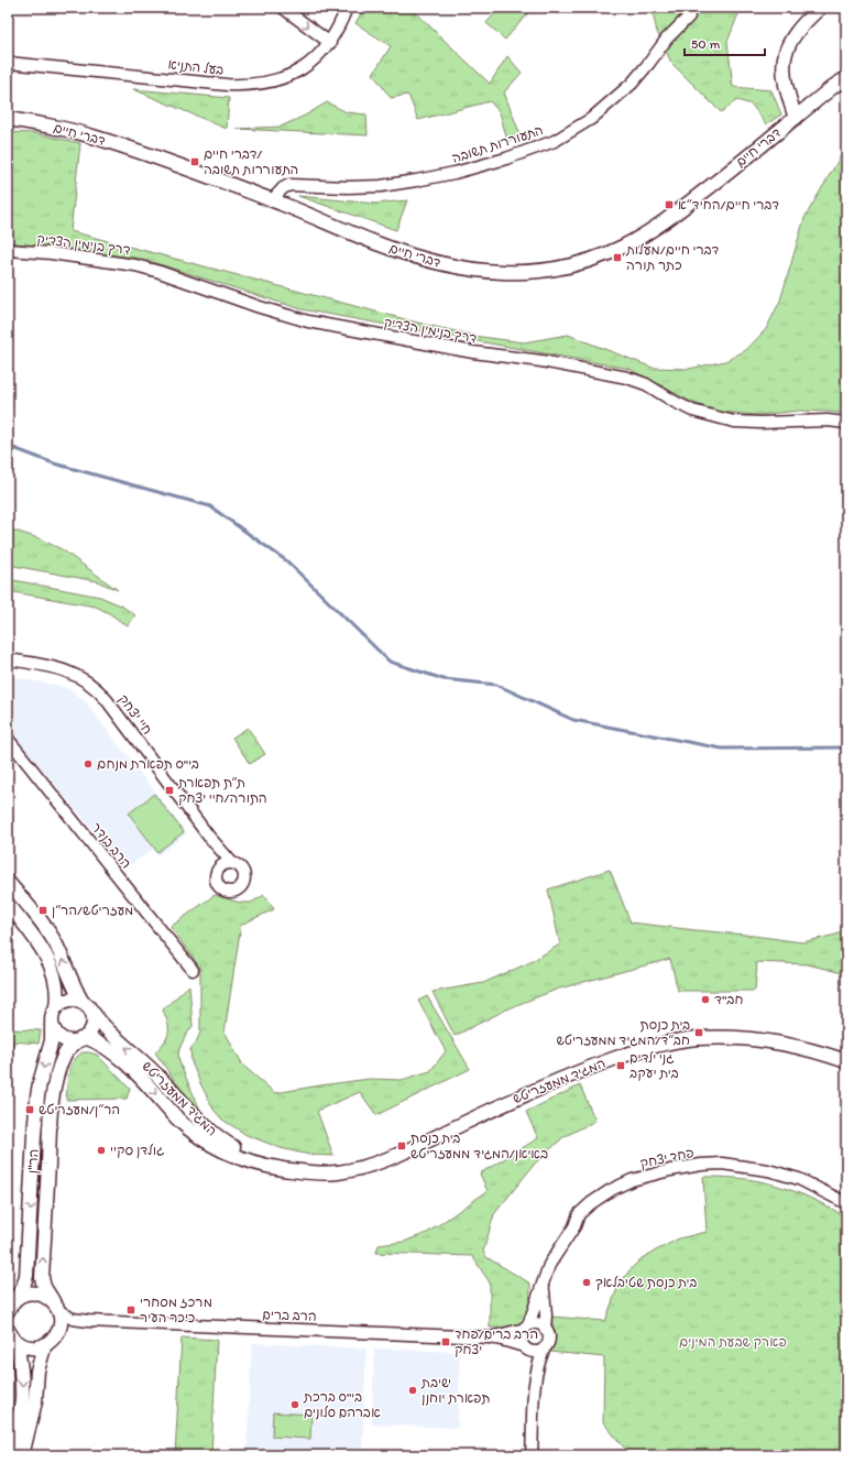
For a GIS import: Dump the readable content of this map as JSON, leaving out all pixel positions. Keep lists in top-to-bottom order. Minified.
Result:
{"streets":{"street":["בעל התניא","דברי חיים","התעוררות תשובה","דרך בנימין הצדיק","חיי יצחק","הרב בנדר","המגיד ממעזריטש","פחד יצחק","הר\"ן","הרב ברים"]},"crossings":[["דברי חיים","התעוררות תשובה"],["המגיד ממעזריטש","הר\"ן"],["פחד יצחק","הרב ברים"],["הר\"ן","הרב ברים"]],"parks":["פארק שבעת המינים"],"places":{"transit":["דברי חיים/ התעוררות תשובה","דברי חיים/החיד״א","דברי חיים/מעלות כתר תורה","ת״ת תפארת התורה/חיי יצחק","מעזריטש/הר״ן","בית כנסת חב״ד/המגיד ממעזריטש","גני ילדים בית יעקב","הר״ן/מעזריטש","בית כנסת באיאן/המגיד ממעזריטש","מרכז מסחרי כיכר העיר","הרב ברים/פחד יצחק"],"other":["בי\"ס תפארת מנחם","חב\"ד","גולדן סקיי","בית כנסת שטיבלאך","ישיבת תפארת יוחנן","בי\"ס ברכת אברהם סלונים"]},"scale_bar":"50 m"}
